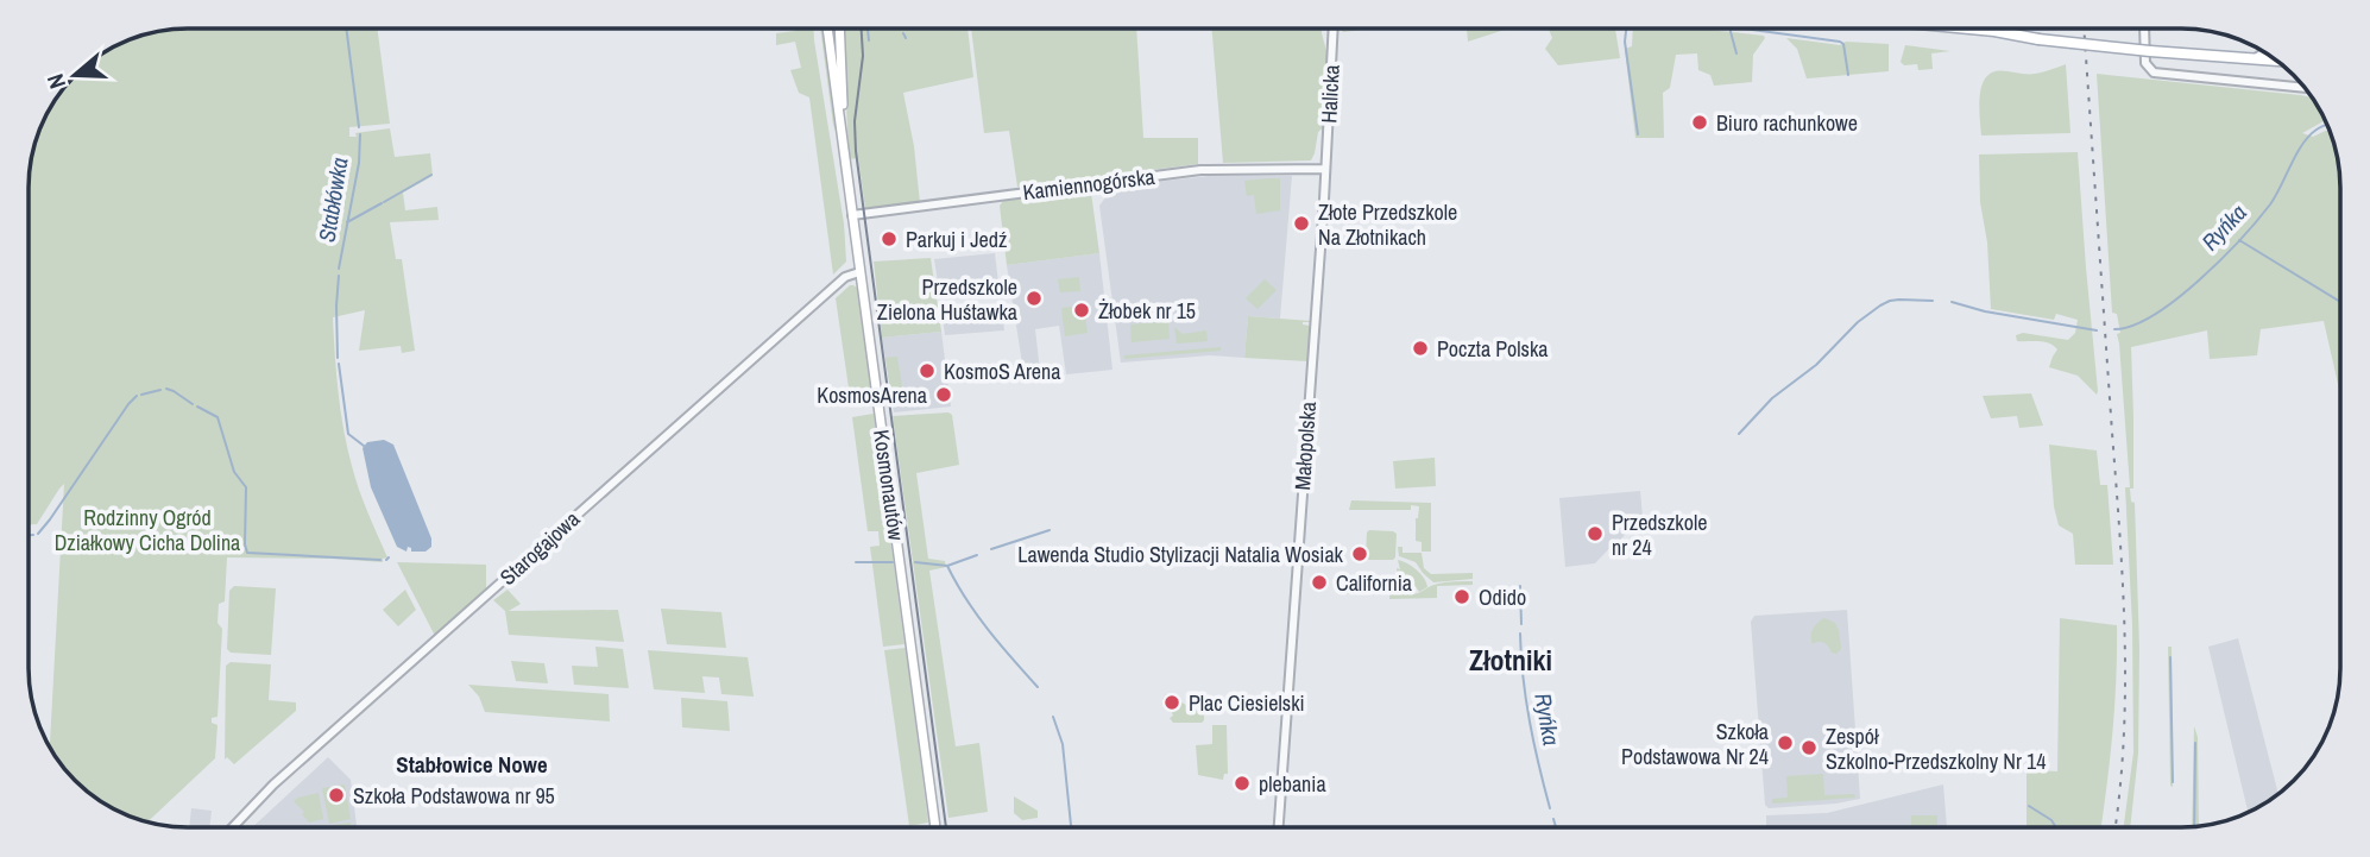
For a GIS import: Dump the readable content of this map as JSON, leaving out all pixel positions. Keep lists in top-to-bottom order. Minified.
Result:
{"streets":{"main road":["Kosmonautów"],"street":["Halicka","Kamiennogórska","Małopolska","Starogajowa"]},"crossings":[["Halicka","Kamiennogórska"],["Halicka","Małopolska"],["Kamiennogórska","Małopolska"],["Kamiennogórska","Kosmonautów"],["Kosmonautów","Starogajowa"]],"districts":["Złotniki","Stabłowice Nowe"],"water":["Stabłówka","Ryńka"],"parks":["Rodzinny Ogród Działkowy Cicha Dolina"],"places":["Biuro rachunkowe","Złote Przedszkole Na Złotnikach","Parkuj i Jedź","Przedszkole Zielona Huśtawka","Żłobek nr 15","Poczta Polska","KosmoS Arena","KosmosArena","Przedszkole nr 24","Lawenda Studio Stylizacji Natalia Wosiak","California","Odido","Plac Ciesielski","Szkoła Podstawowa Nr 24","Zespół Szkolno-Przedszkolny Nr 14","plebania","Szkoła Podstawowa nr 95"],"north":"left"}
